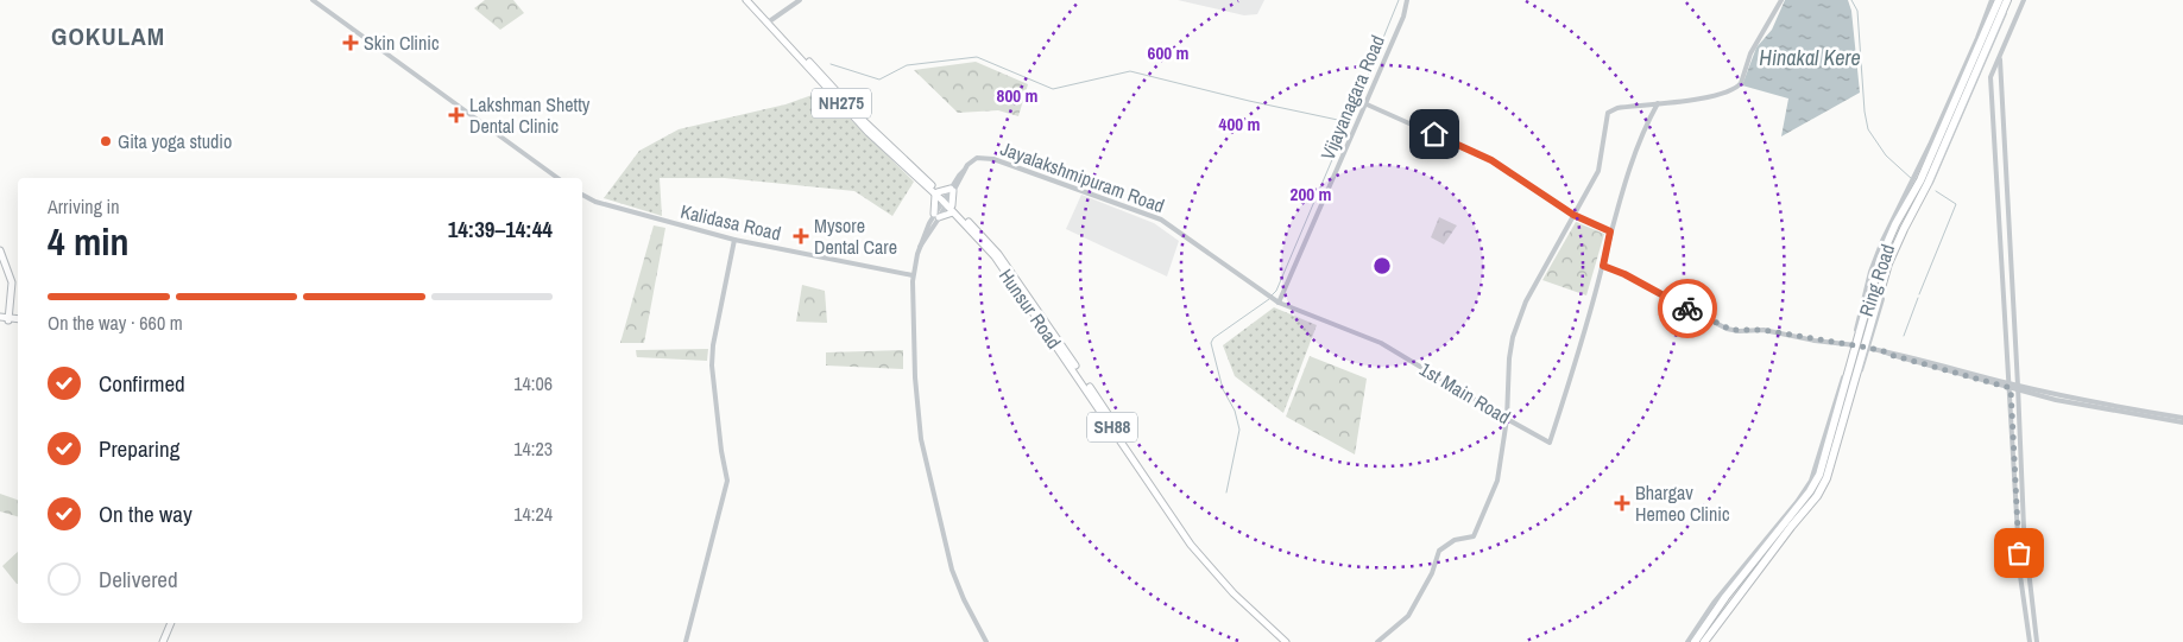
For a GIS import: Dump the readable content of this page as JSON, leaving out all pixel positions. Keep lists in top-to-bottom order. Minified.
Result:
{"streets":{"highway":["Ring Road"],"main road":["NH275","Hunsur Road","SH88"],"street":["Vijayanagara Road","Jayalakshmipuram Road","Kalidasa Road","1st Main Road"]},"crossings":[["Vijayanagara Road","Jayalakshmipuram Road"],["Vijayanagara Road","1st Main Road"],["Jayalakshmipuram Road","Kalidasa Road"],["Jayalakshmipuram Road","Hunsur Road"],["Jayalakshmipuram Road","1st Main Road"]],"districts":["GOKULAM"],"water":["Hinakal Kere"],"places":{"health":["Skin Clinic","Lakshman Shetty Dental Clinic","Mysore Dental Care","Bhargav Hemeo Clinic"],"other":["Gita yoga studio"]},"page":{"heading":["4 min","Arriving in","14:39–14:44"],"bar":"On the way · 660 m","list":[["Confirmed","14:06"],["Preparing","14:23"],["On the way","14:24"],"Delivered"]},"rings":["600 m","800 m","400 m","200 m"]}
